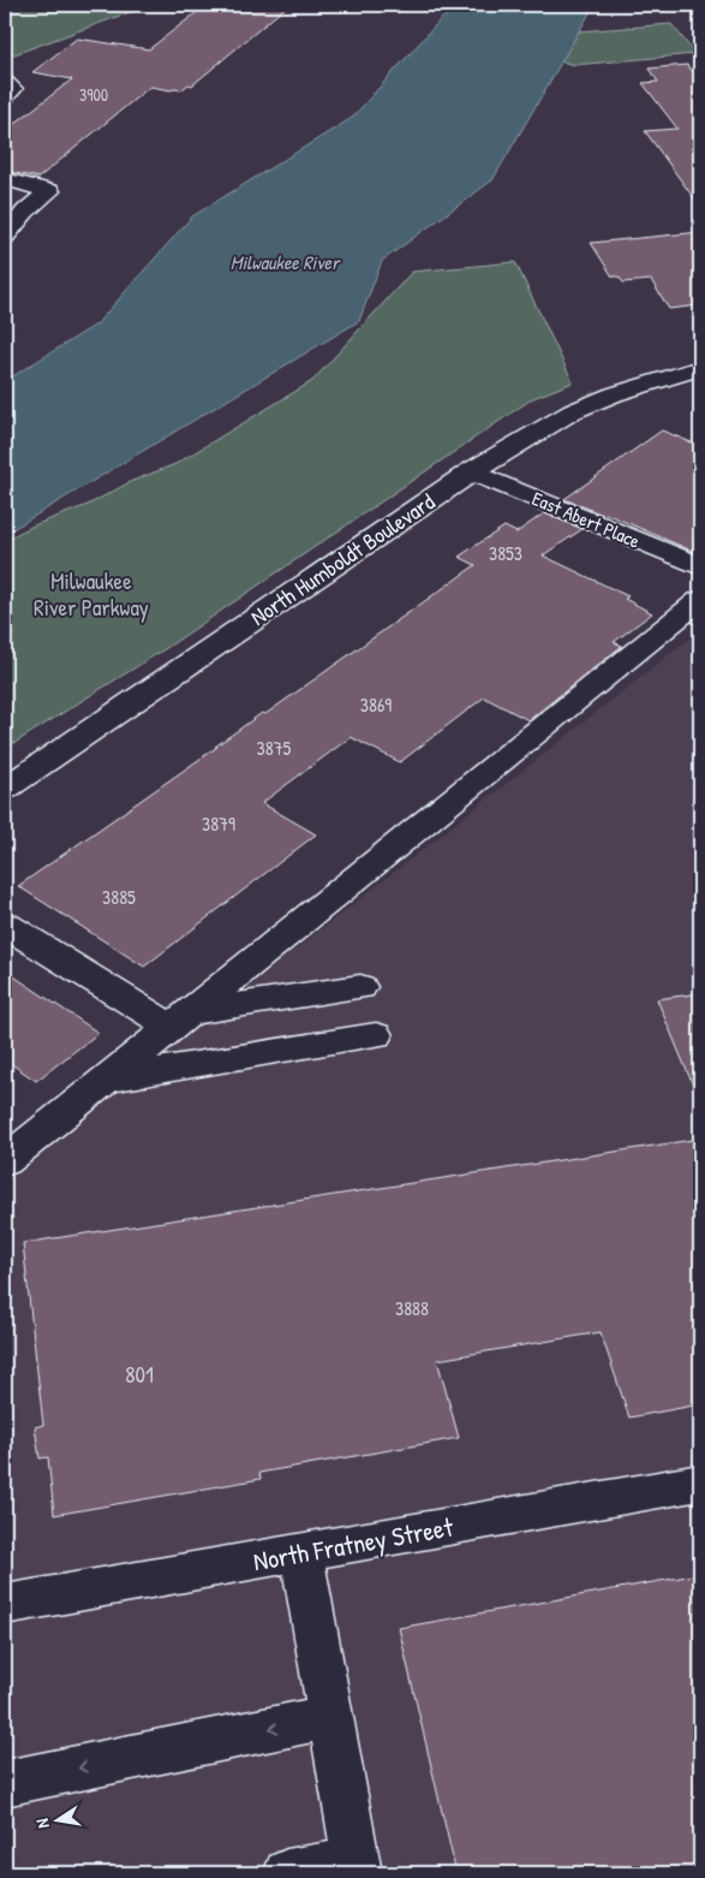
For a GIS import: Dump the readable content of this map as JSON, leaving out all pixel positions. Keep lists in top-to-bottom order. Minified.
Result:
{"streets":{"main road":["East Abert Place","North Humboldt Boulevard","North Fratney Street"]},"crossings":[["East Abert Place","North Humboldt Boulevard"]],"water":["Milwaukee River"],"parks":["Milwaukee River Parkway"],"house_numbers":["3900","3853","3869","3875","3879","3885","3888","801"],"north":"left"}
